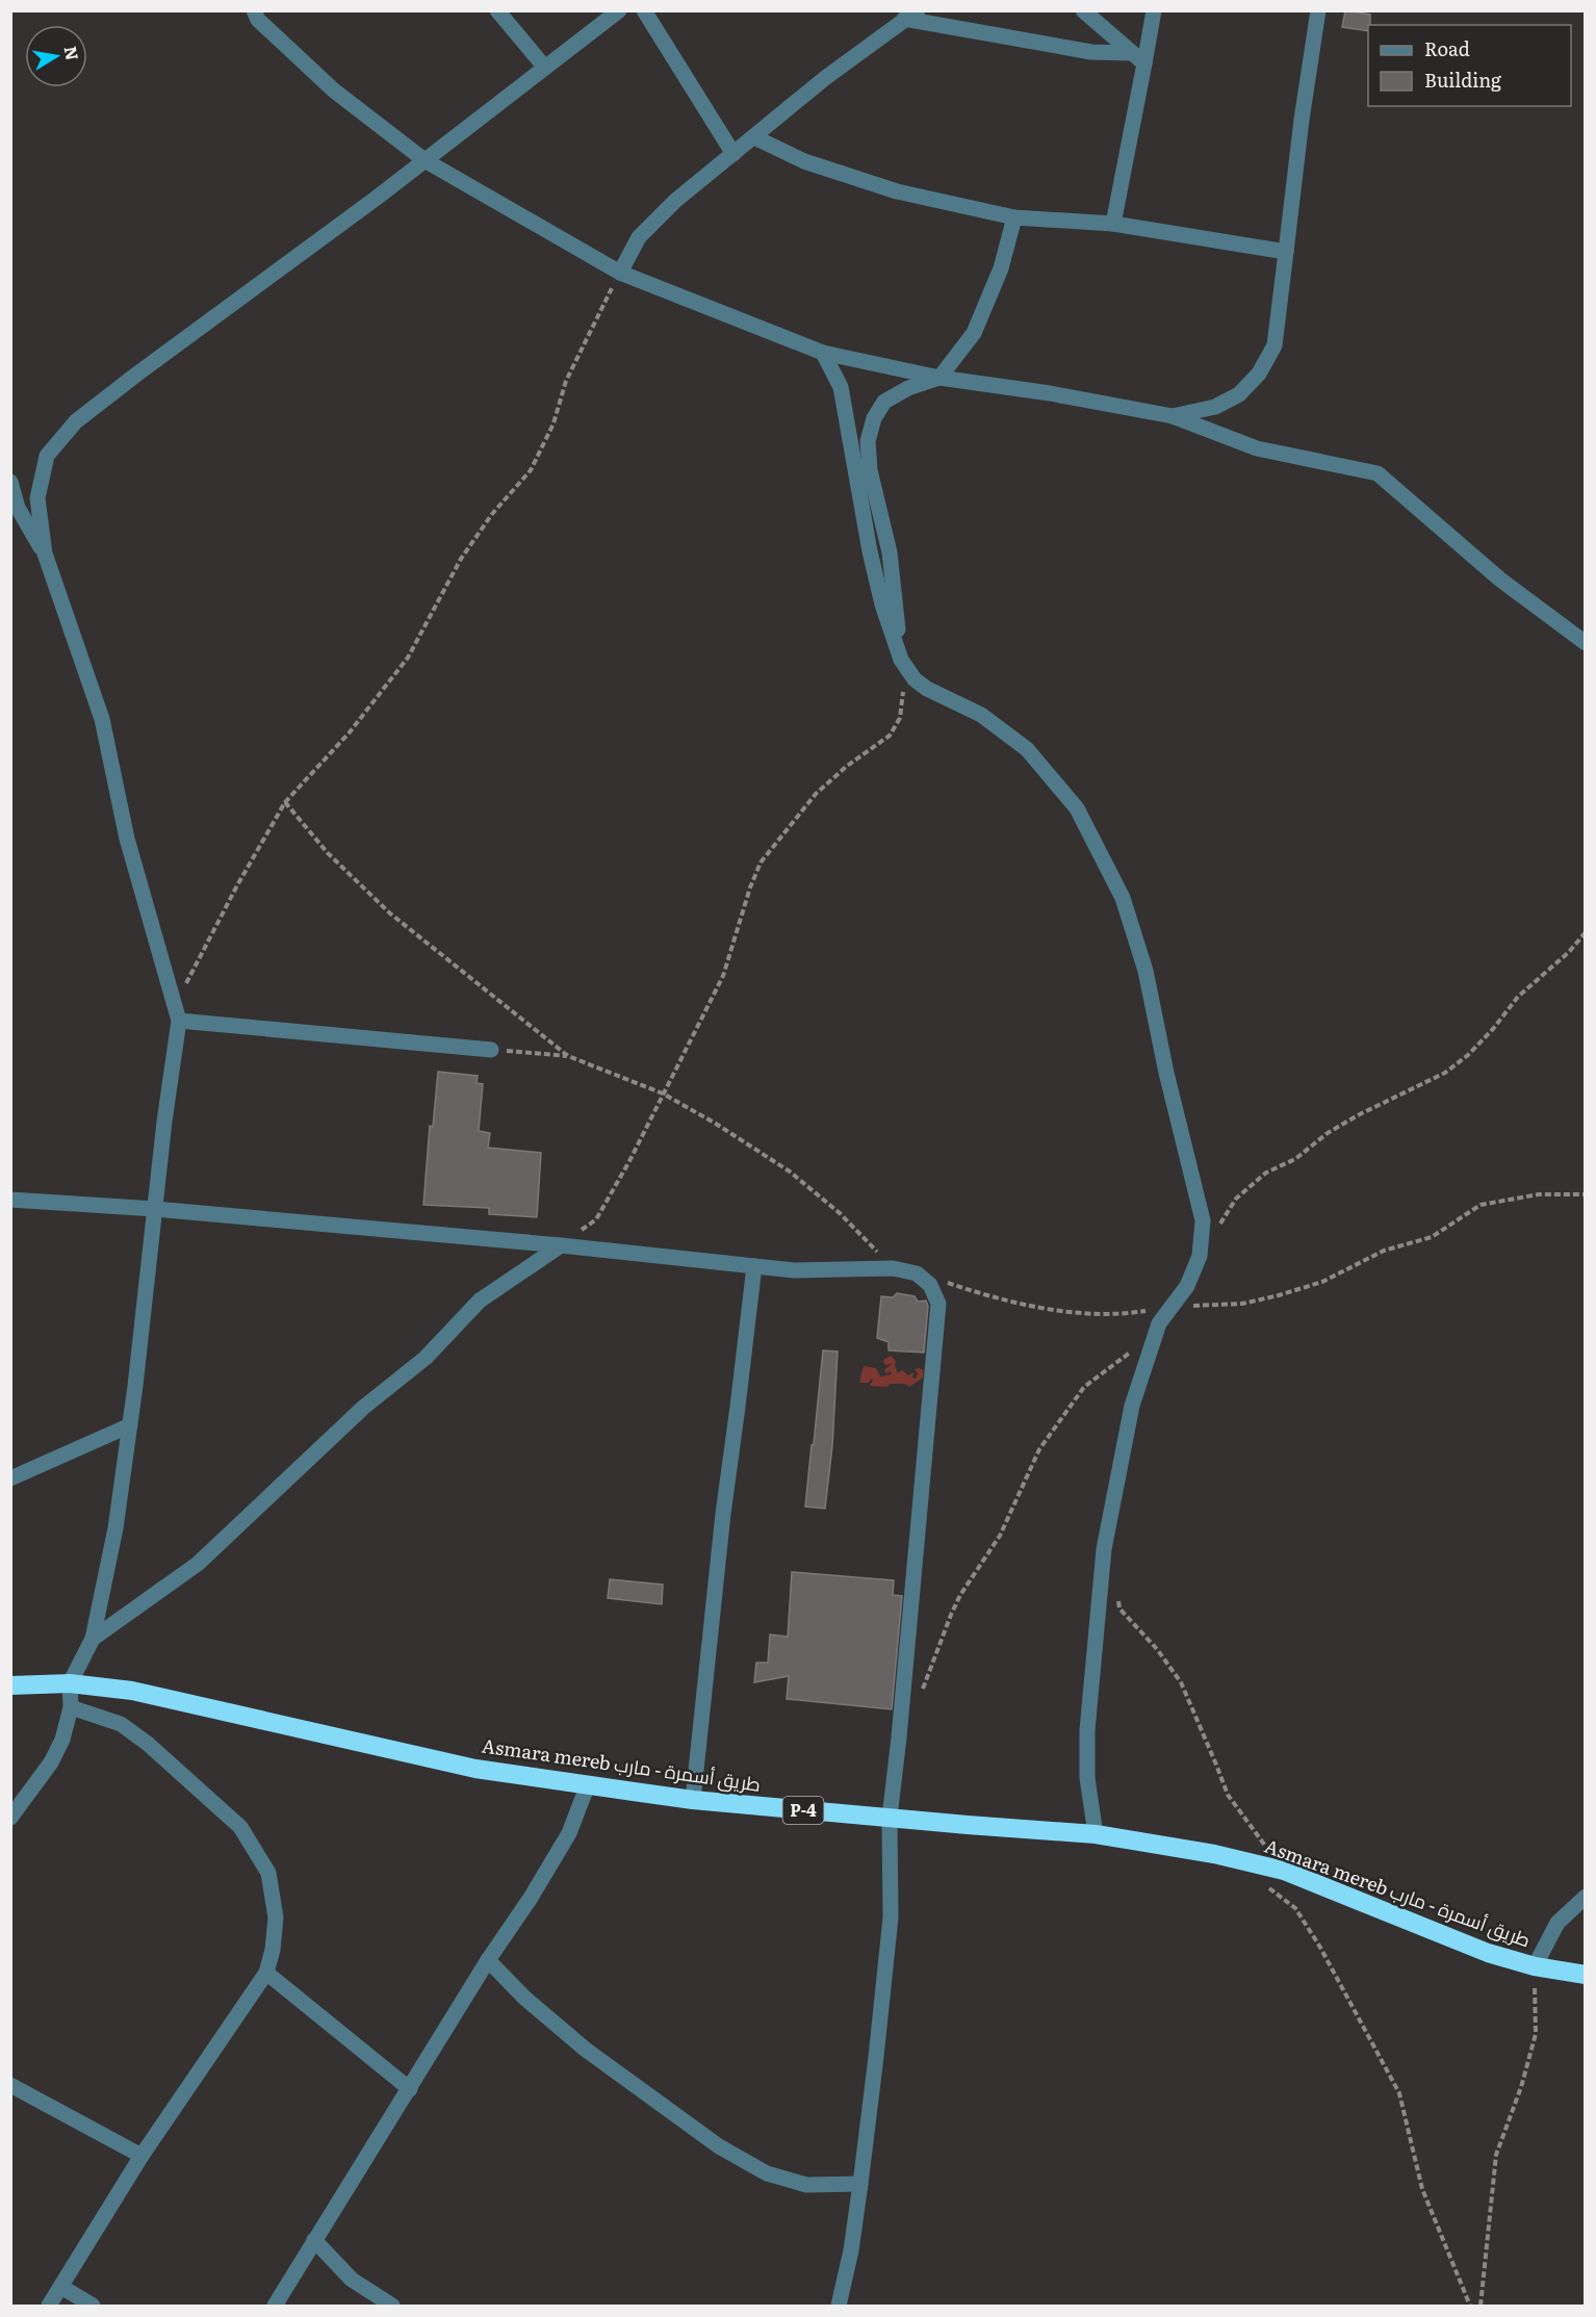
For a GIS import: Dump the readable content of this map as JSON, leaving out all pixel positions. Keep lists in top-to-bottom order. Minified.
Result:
{"streets":{"highway":["Asmara mereb طريق أسمرة - مارب","P-4"]},"legend":["Road","Building"],"north":"right"}
